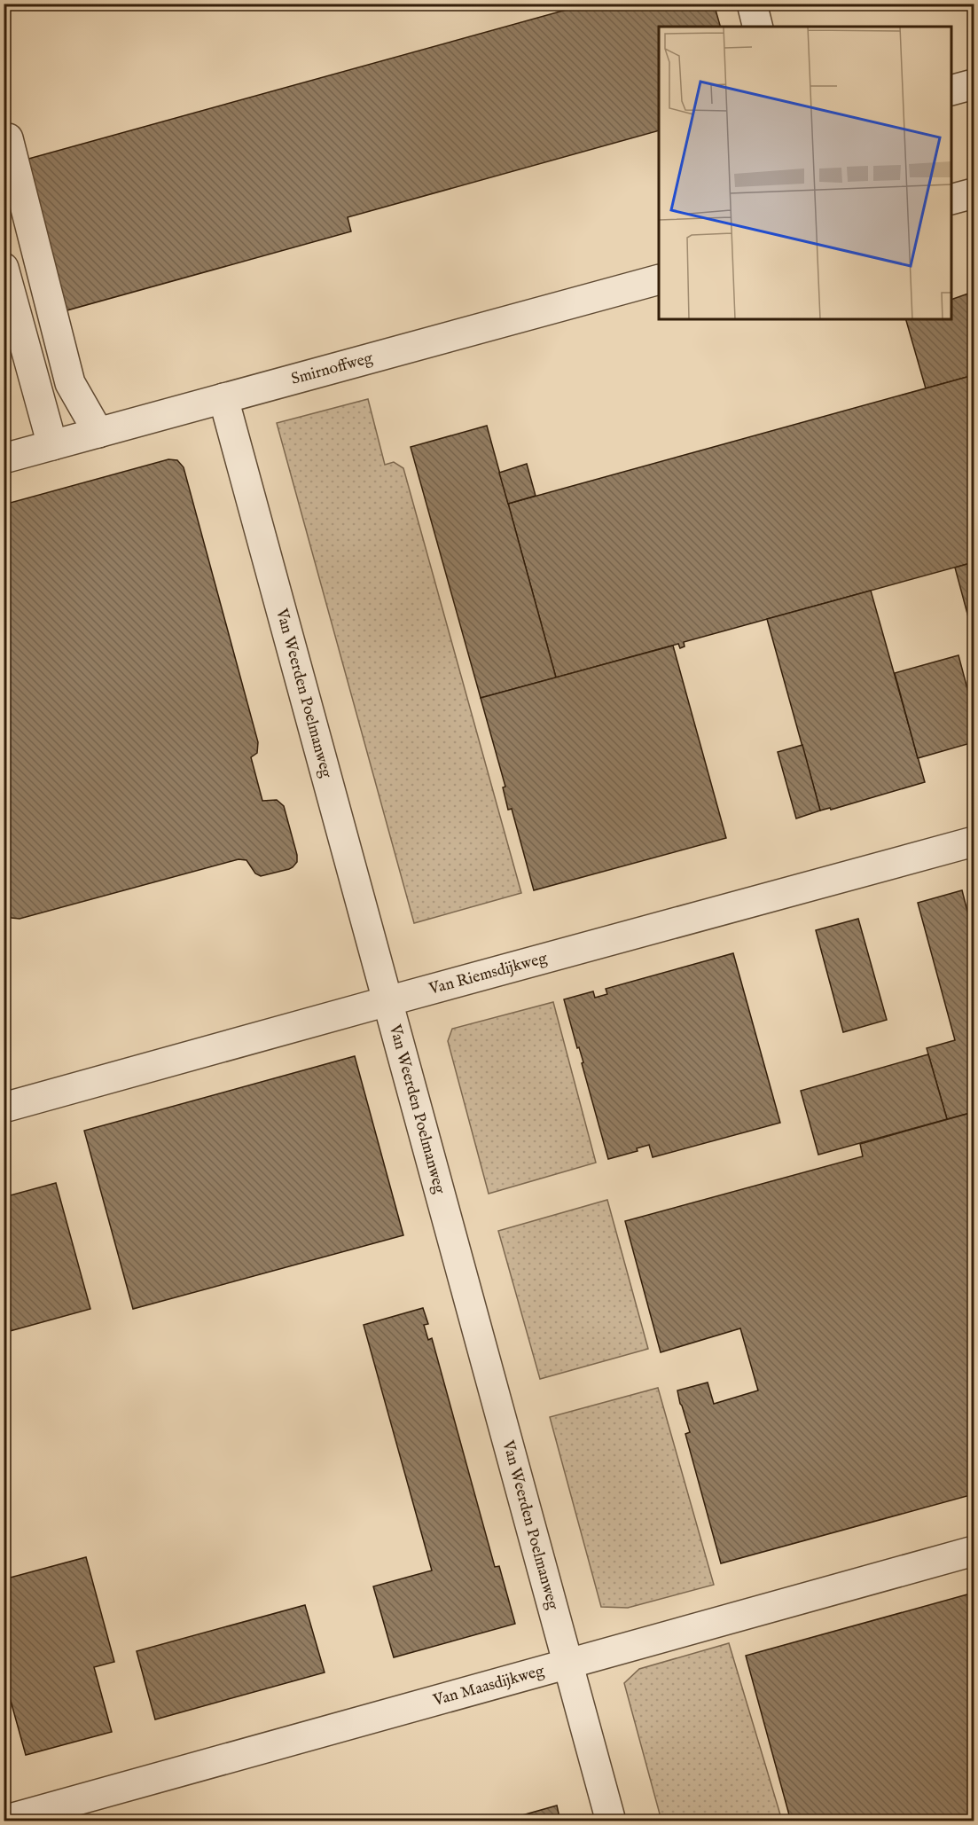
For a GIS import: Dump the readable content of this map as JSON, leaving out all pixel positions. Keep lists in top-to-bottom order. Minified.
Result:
{"streets":{"street":["Smirnoffweg","Van Weerden Poelmanweg","Van Riemsdijkweg","Van Maasdijkweg"]},"crossings":[["Smirnoffweg","Van Weerden Poelmanweg"],["Van Weerden Poelmanweg","Van Riemsdijkweg"],["Van Weerden Poelmanweg","Van Maasdijkweg"]]}
